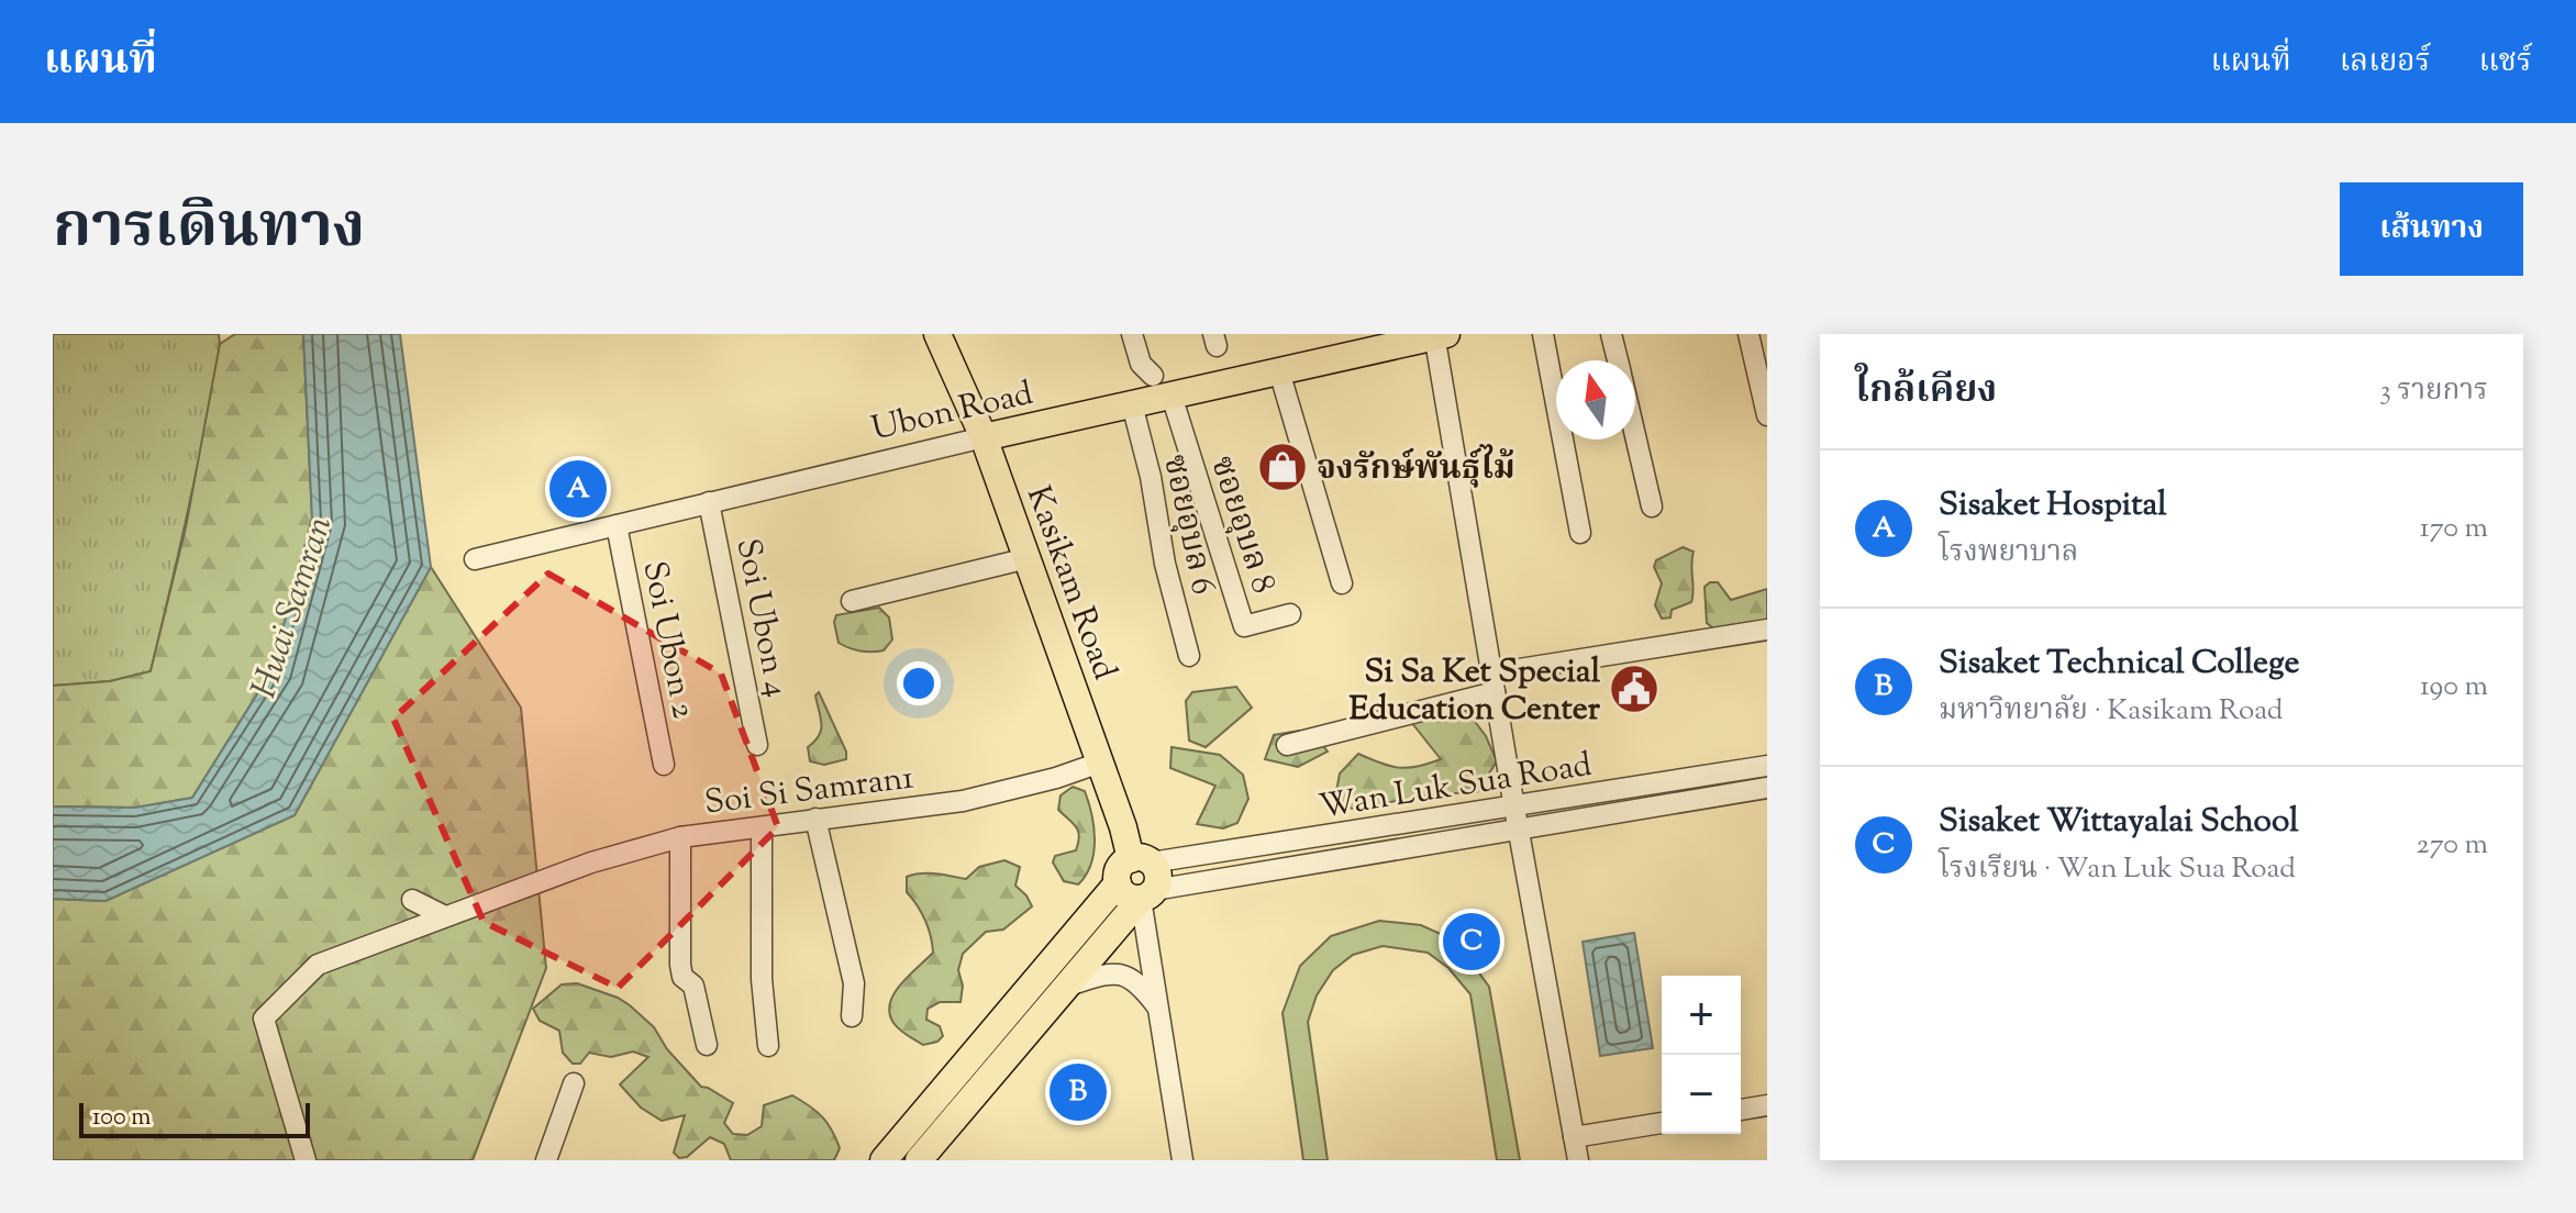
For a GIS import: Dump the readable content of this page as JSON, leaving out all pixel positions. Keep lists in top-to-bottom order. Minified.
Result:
{"streets":{"main road":["Ubon Road","Kasikam Road"],"street":["ซอยอุบล 6","ซอยอุบล 8","Soi Ubon 4","Soi Ubon 2","Wan Luk Sua Road","Soi Si Samran1"]},"crossings":[["Ubon Road","ซอยอุบล 6"],["Ubon Road","ซอยอุบล 8"],["Ubon Road","Kasikam Road"],["Ubon Road","Soi Ubon 4"],["Ubon Road","Soi Ubon 2"],["Kasikam Road","Wan Luk Sua Road"],["Kasikam Road","Soi Si Samran1"]],"water":["Huai Samran"],"places":{"shop":["จงรักษ์พันธุ์ไม้"],"public building":["Si Sa Ket Special Education Center"]},"scale_bar":"100 m","north":"top","page":{"header":"แผนที่","nav":["แผนที่","เลเยอร์","แชร์"],"title":"การเดินทาง","buttons":"เส้นทาง","heading":["ใกล้เคียง","3 รายการ"],"list":[{"mark":"A","name":"Sisaket Hospital","note":"โรงพยาบาล","value":"170 m"},{"mark":"B","name":"Sisaket Technical College","note":"มหาวิทยาลัย · Kasikam Road","value":"190 m"},{"mark":"C","name":"Sisaket Wittayalai School","note":"โรงเรียน · Wan Luk Sua Road","value":"270 m"}],"pins":["A","C","B"],"map_buttons":["+","−"],"scale":"100 m"}}
